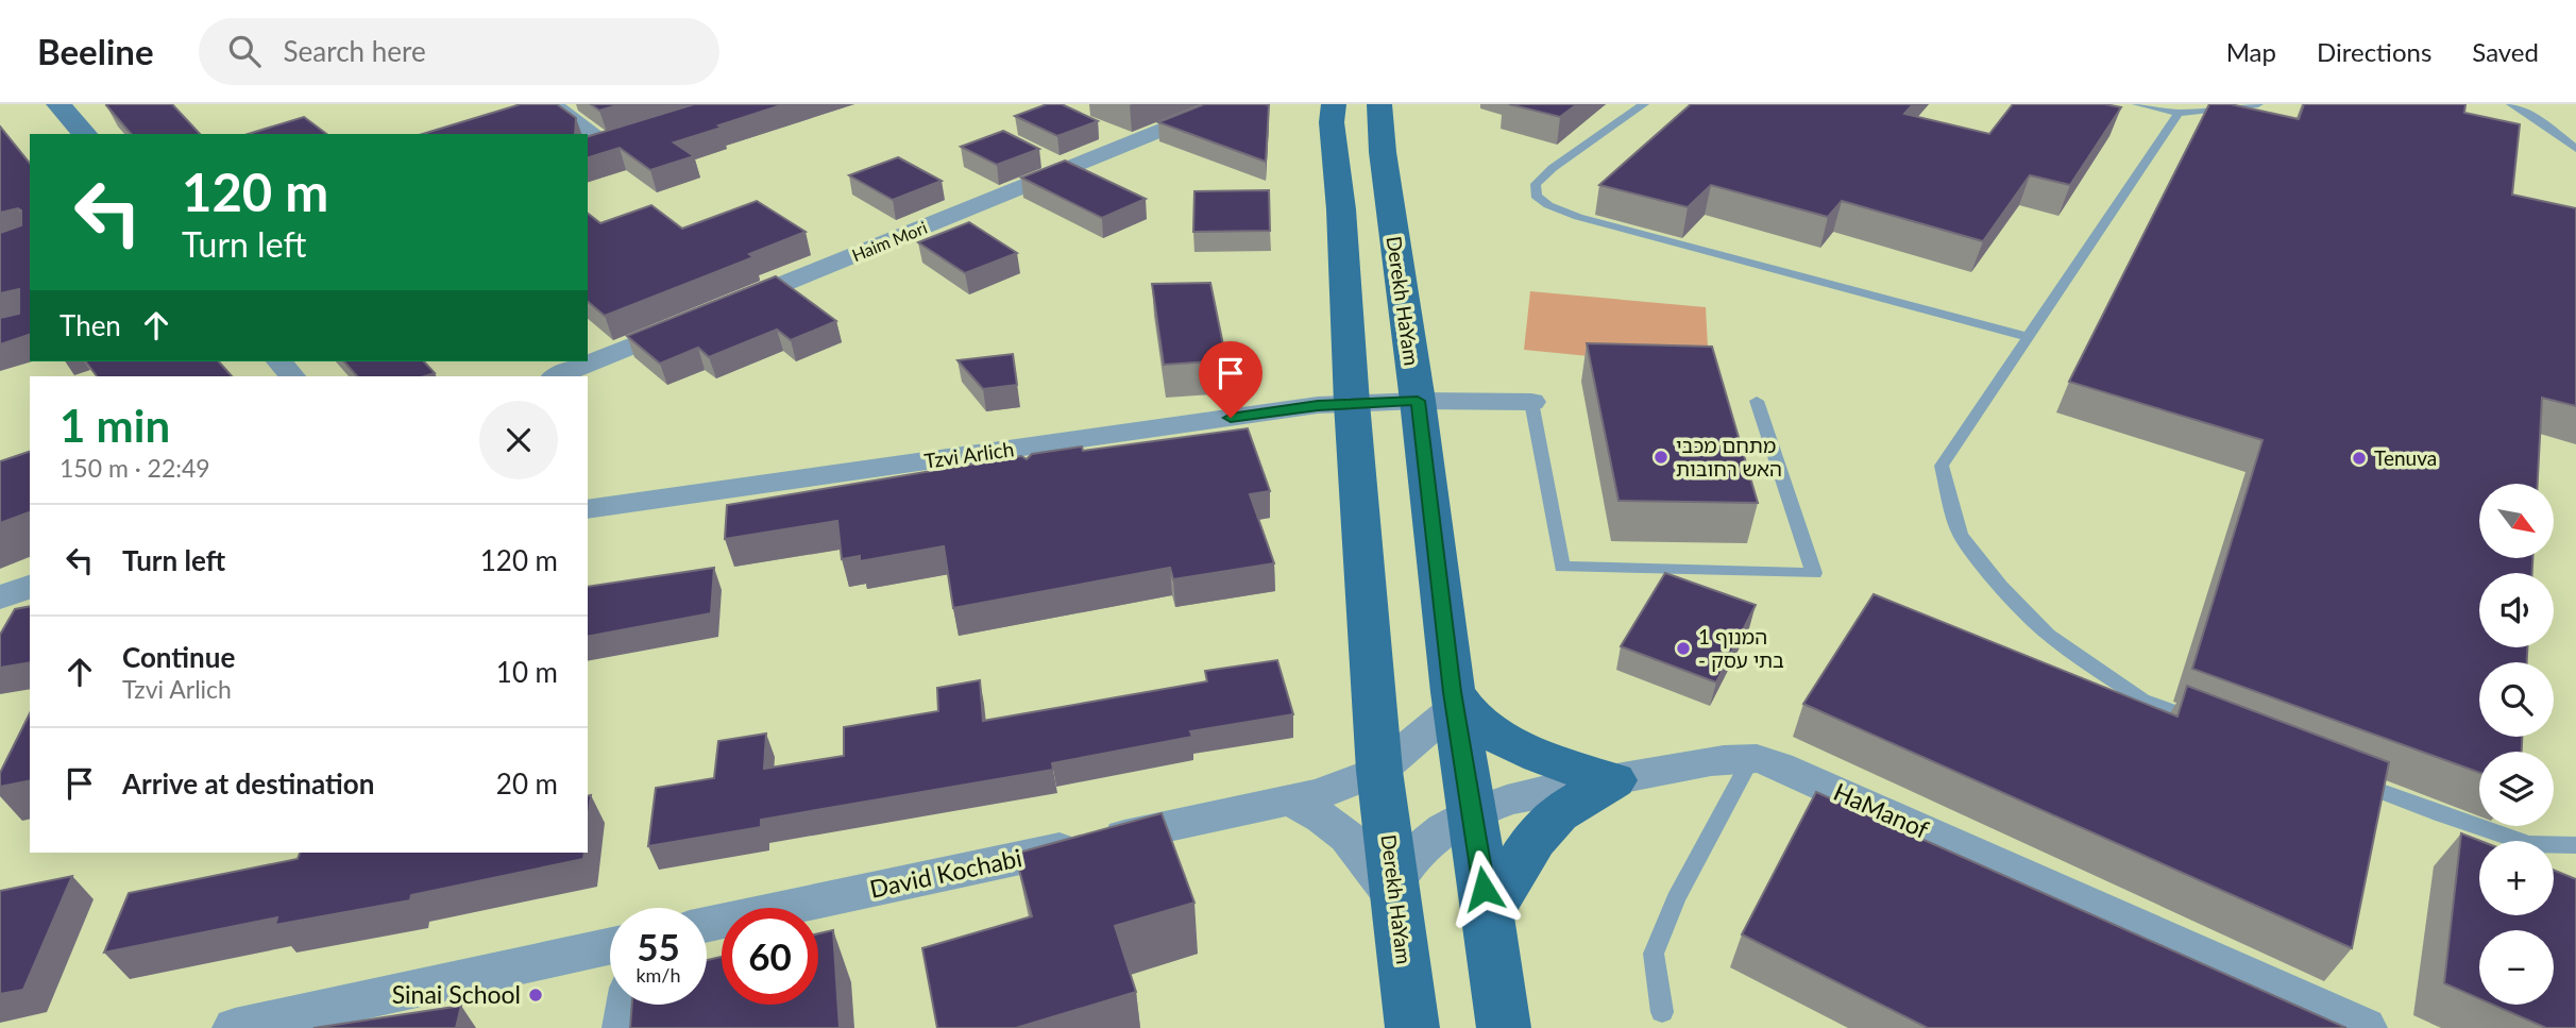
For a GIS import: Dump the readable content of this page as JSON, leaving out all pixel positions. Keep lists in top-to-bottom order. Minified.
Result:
{"streets":{"main road":["Derekh HaYam"],"street":["Haim Mori","Tzvi Arlich","HaManof","David Kochabi"]},"crossings":[["Derekh HaYam","Tzvi Arlich"],["Derekh HaYam","HaManof"],["Derekh HaYam","David Kochabi"]],"places":["מתחם מכבי האש רחובות","Tenuva","המנוף 1 - בתי עסק","Sinai School"],"north":"bottom right","page":{"header":"Beeline","search":"Search here","nav":["Map","Directions","Saved"],"turn":["120 m","Turn left"],"then":"Then","heading":["1 min","150 m · 22:49"],"map_buttons":["+","−"],"list":[{"name":"Turn left","value":"120 m"},{"name":"Continue","note":"Tzvi Arlich","value":"10 m"},{"name":"Arrive at destination","value":"20 m"}],"speed":"55 km/h","limit":"60"}}
